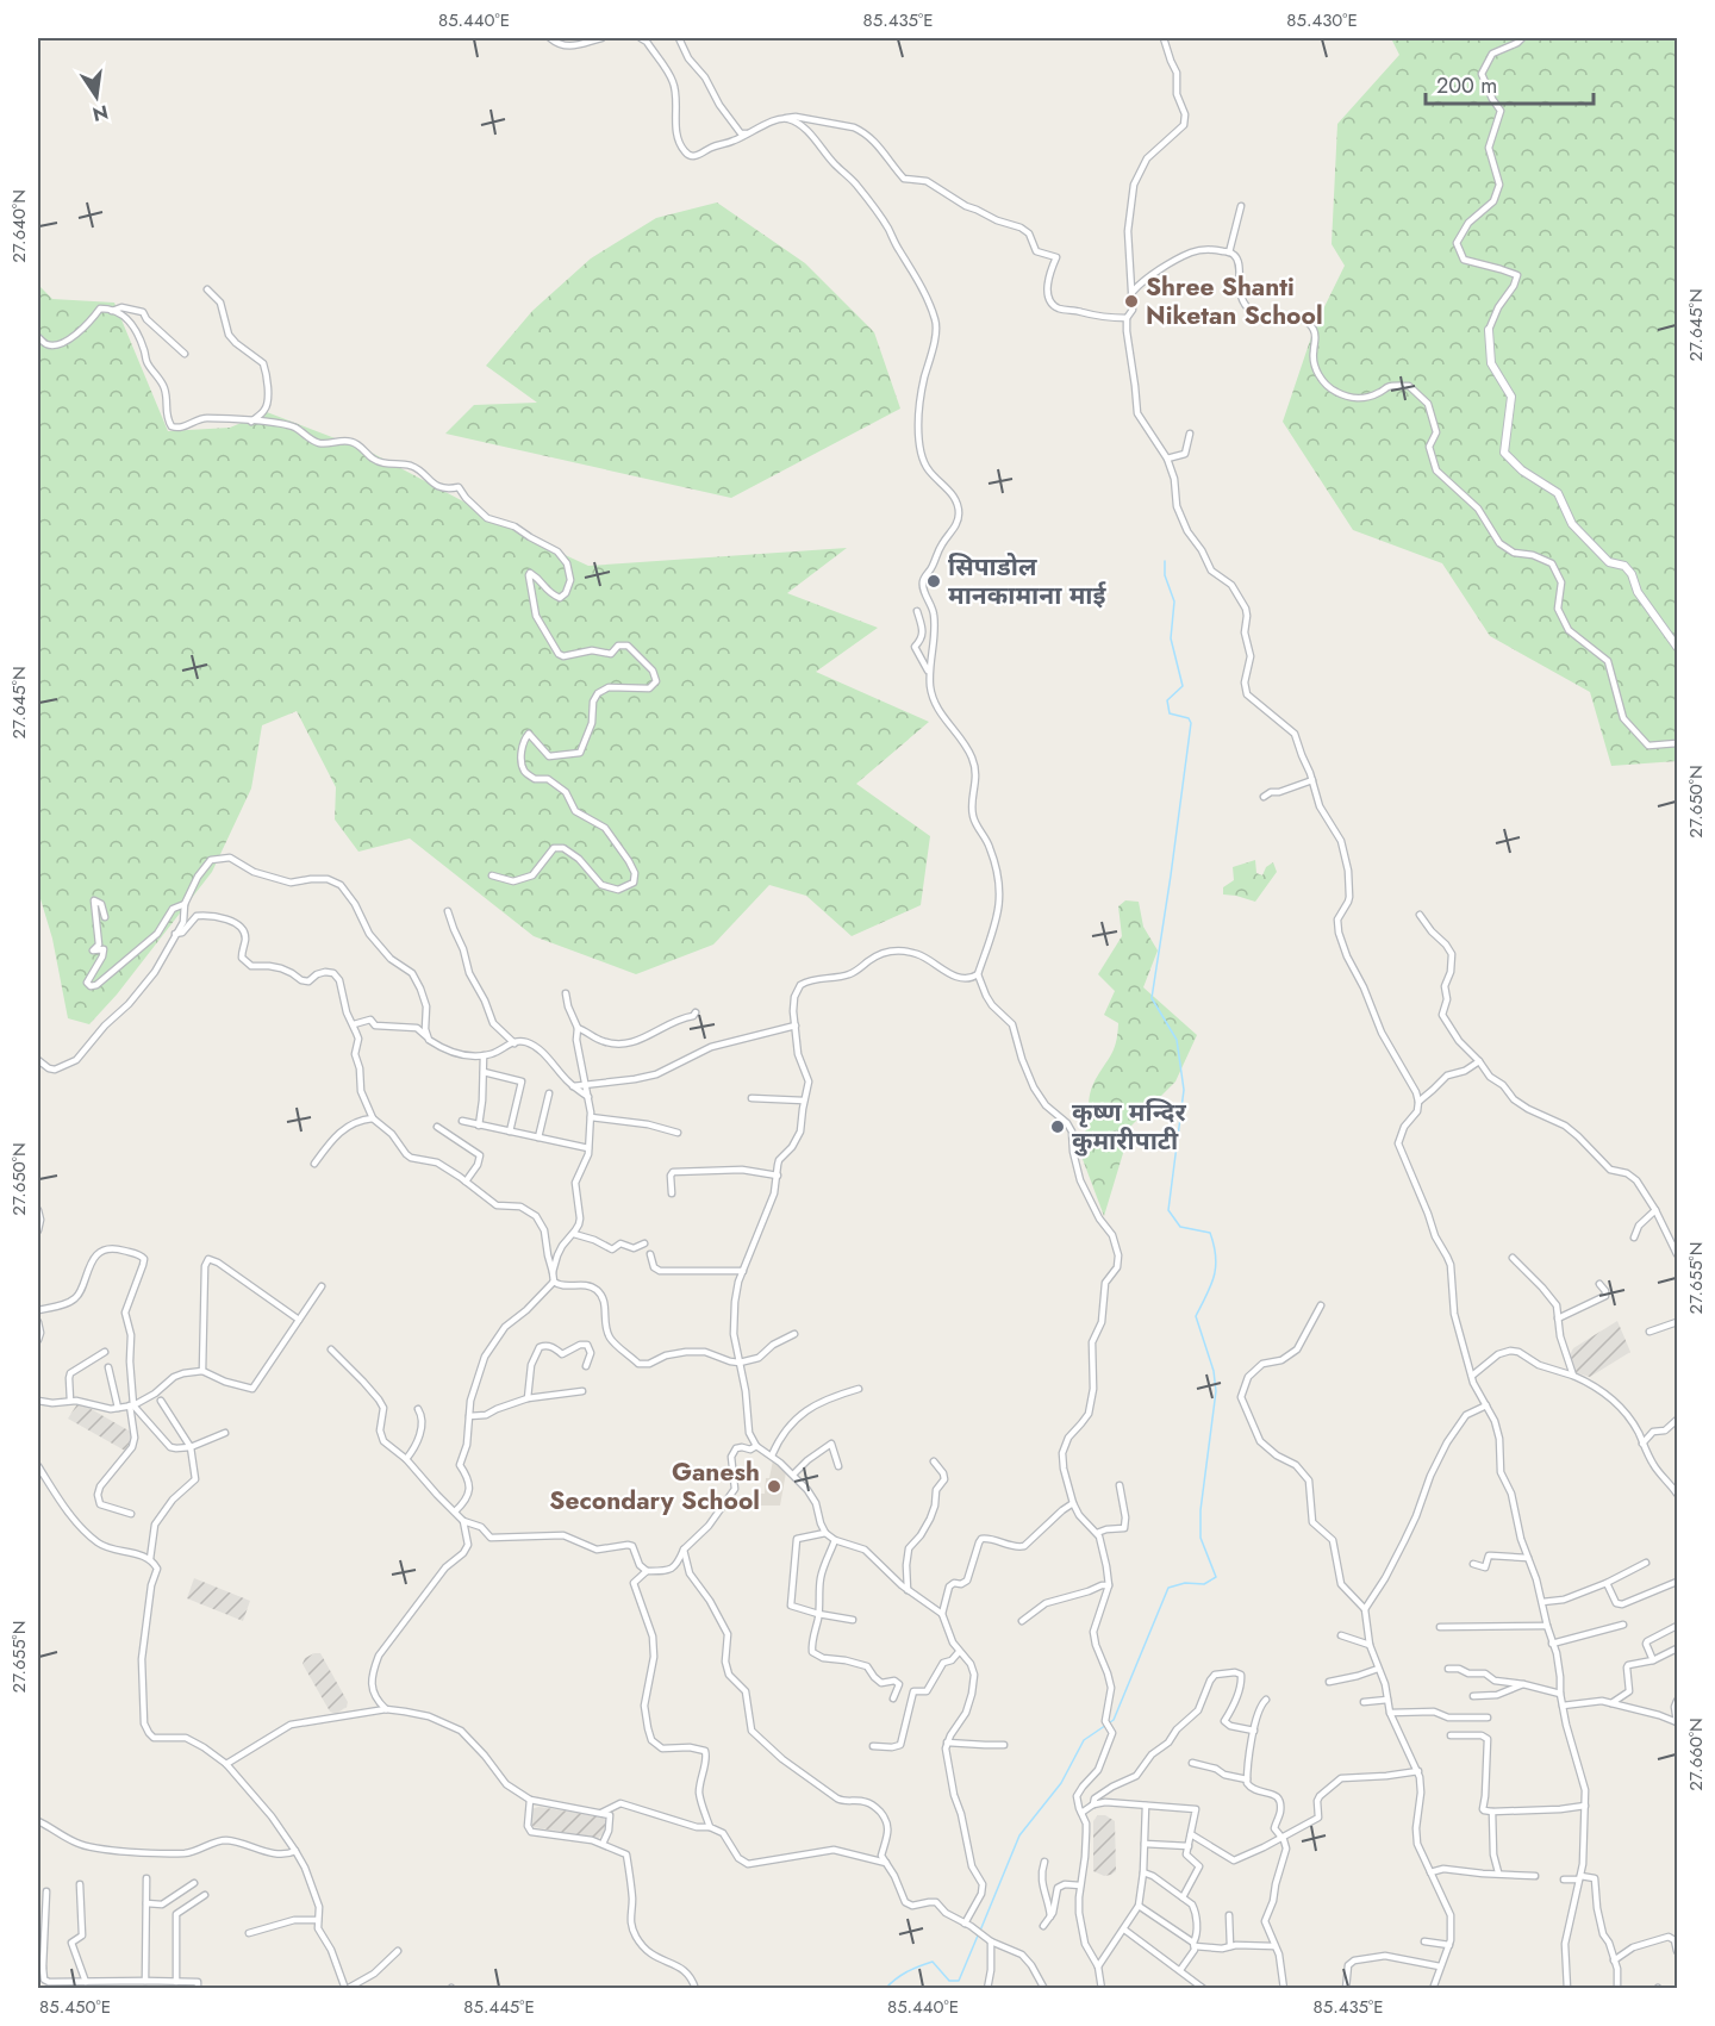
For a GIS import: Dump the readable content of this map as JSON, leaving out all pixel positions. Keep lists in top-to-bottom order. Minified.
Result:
{"places":["Shree Shanti Niketan School","सिपाडोल मानकामाना माई","कृष्ण मन्दिर कुमारीपाटी","Ganesh Secondary School"],"scale_bar":"200 m","north":"bottom","coordinates":["85.440°E","85.435°E","85.430°E","27.640°N","27.645°N","27.650°N","27.655°N","27.660°N","85.450°E","85.445°E"]}
